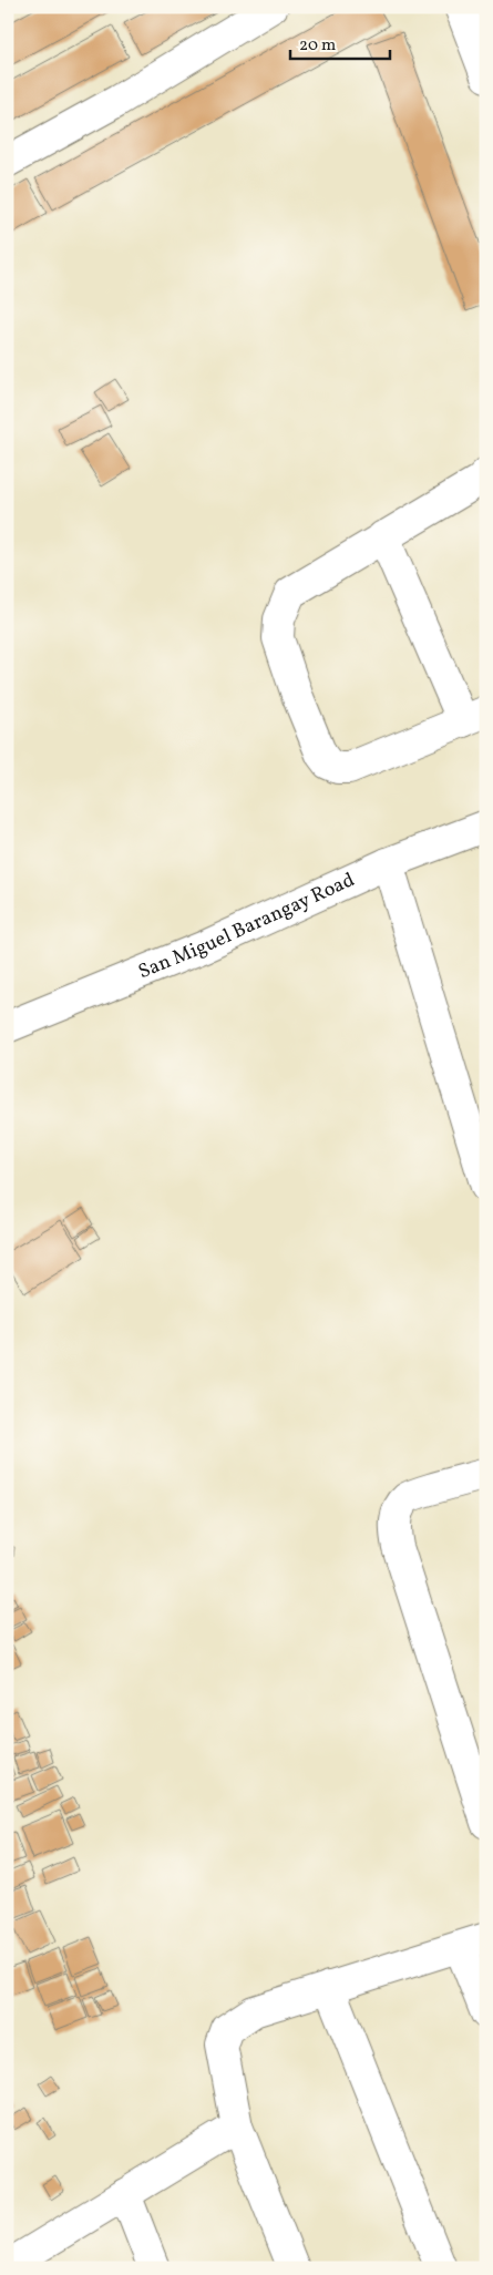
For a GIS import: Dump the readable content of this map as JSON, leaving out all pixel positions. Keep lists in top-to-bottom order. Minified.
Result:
{"streets":{"street":["San Miguel Barangay Road"]},"scale_bar":"20 m"}
